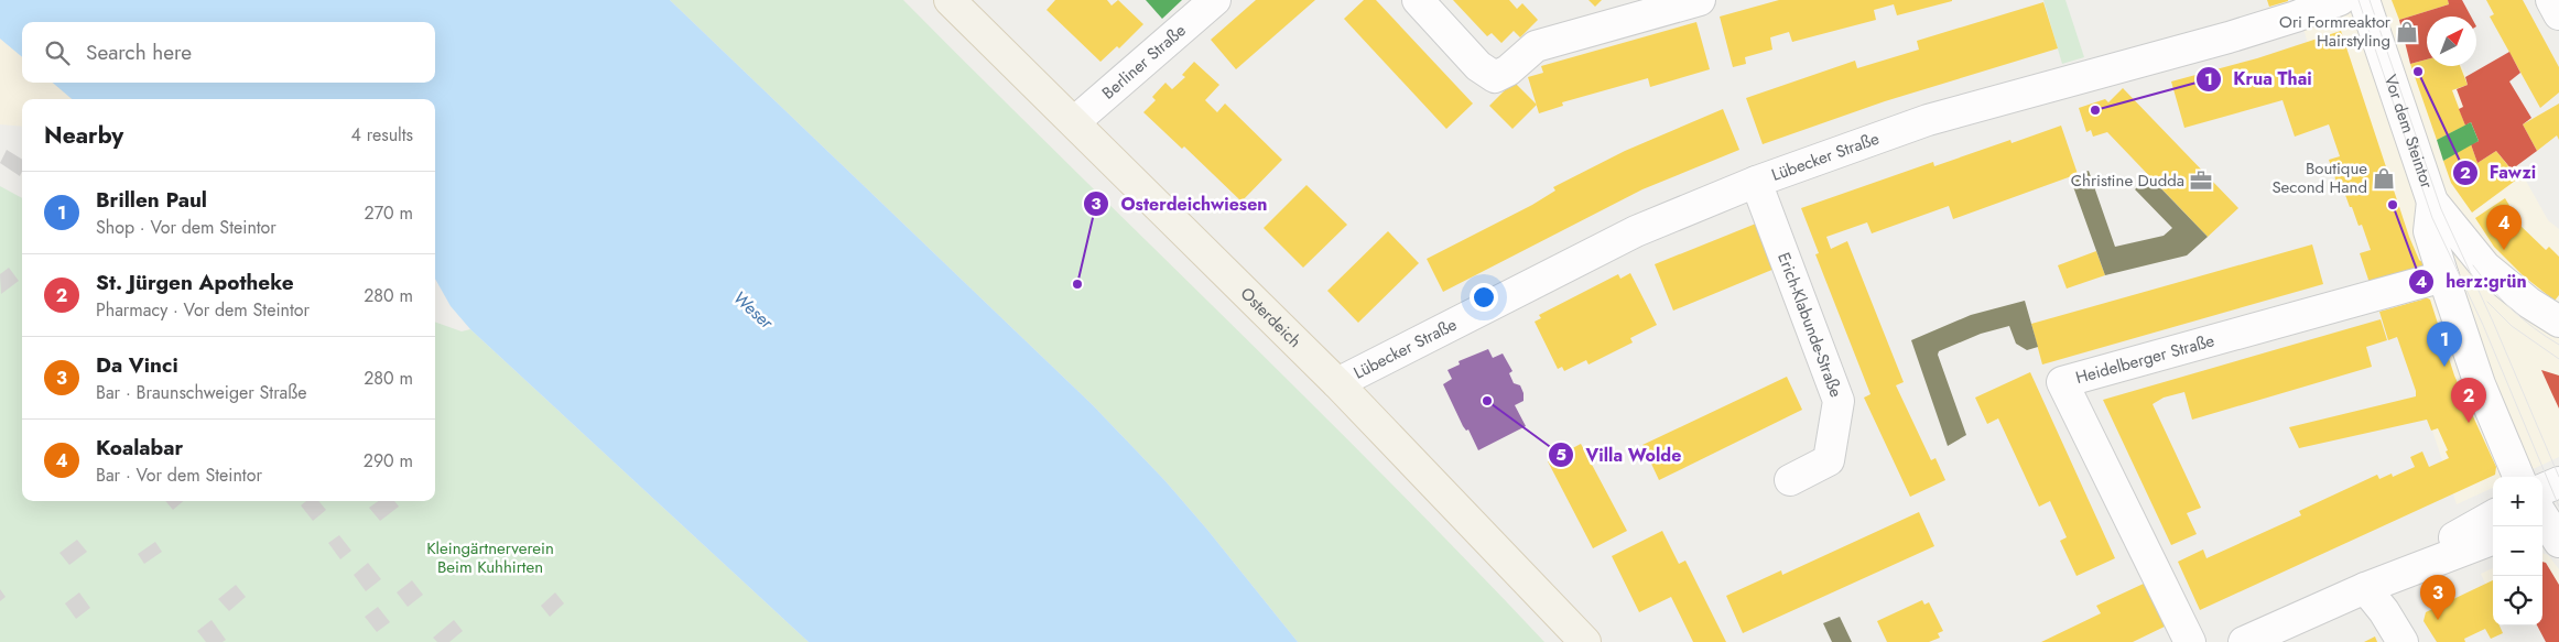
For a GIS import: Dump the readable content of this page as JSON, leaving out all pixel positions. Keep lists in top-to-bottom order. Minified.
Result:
{"streets":{"main road":["Osterdeich"],"street":["Berliner Straße","Vor dem Steintor","Lübecker Straße","Erich-Klabunde-Straße","Heidelberger Straße"]},"crossings":[["Berliner Straße","Osterdeich"],["Vor dem Steintor","Heidelberger Straße"],["Lübecker Straße","Osterdeich"],["Lübecker Straße","Erich-Klabunde-Straße"]],"water":["Weser"],"parks":["Kleingärtnerverein Beim Kuhhirten"],"places":{"shop":["Ori Formreaktor Hairstyling","Boutique Second Hand"],"other":["Fawzi","Krua Thai","herz:grün","Osterdeichwiesen","Villa Wolde"],"office":["Christine Dudda"]},"north":"top right","page":{"search":"Search here","heading":["Nearby","4 results"],"list":[{"mark":"1","name":"Brillen Paul","note":"Shop · Vor dem Steintor","value":"270 m"},{"mark":"2","name":"St. Jürgen Apotheke","note":"Pharmacy · Vor dem Steintor","value":"280 m"},{"mark":"3","name":"Da Vinci","note":"Bar · Braunschweiger Straße","value":"280 m"},{"mark":"4","name":"Koalabar","note":"Bar · Vor dem Steintor","value":"290 m"}],"pins":["4","1","2","3"],"map_buttons":["+","−"]}}
